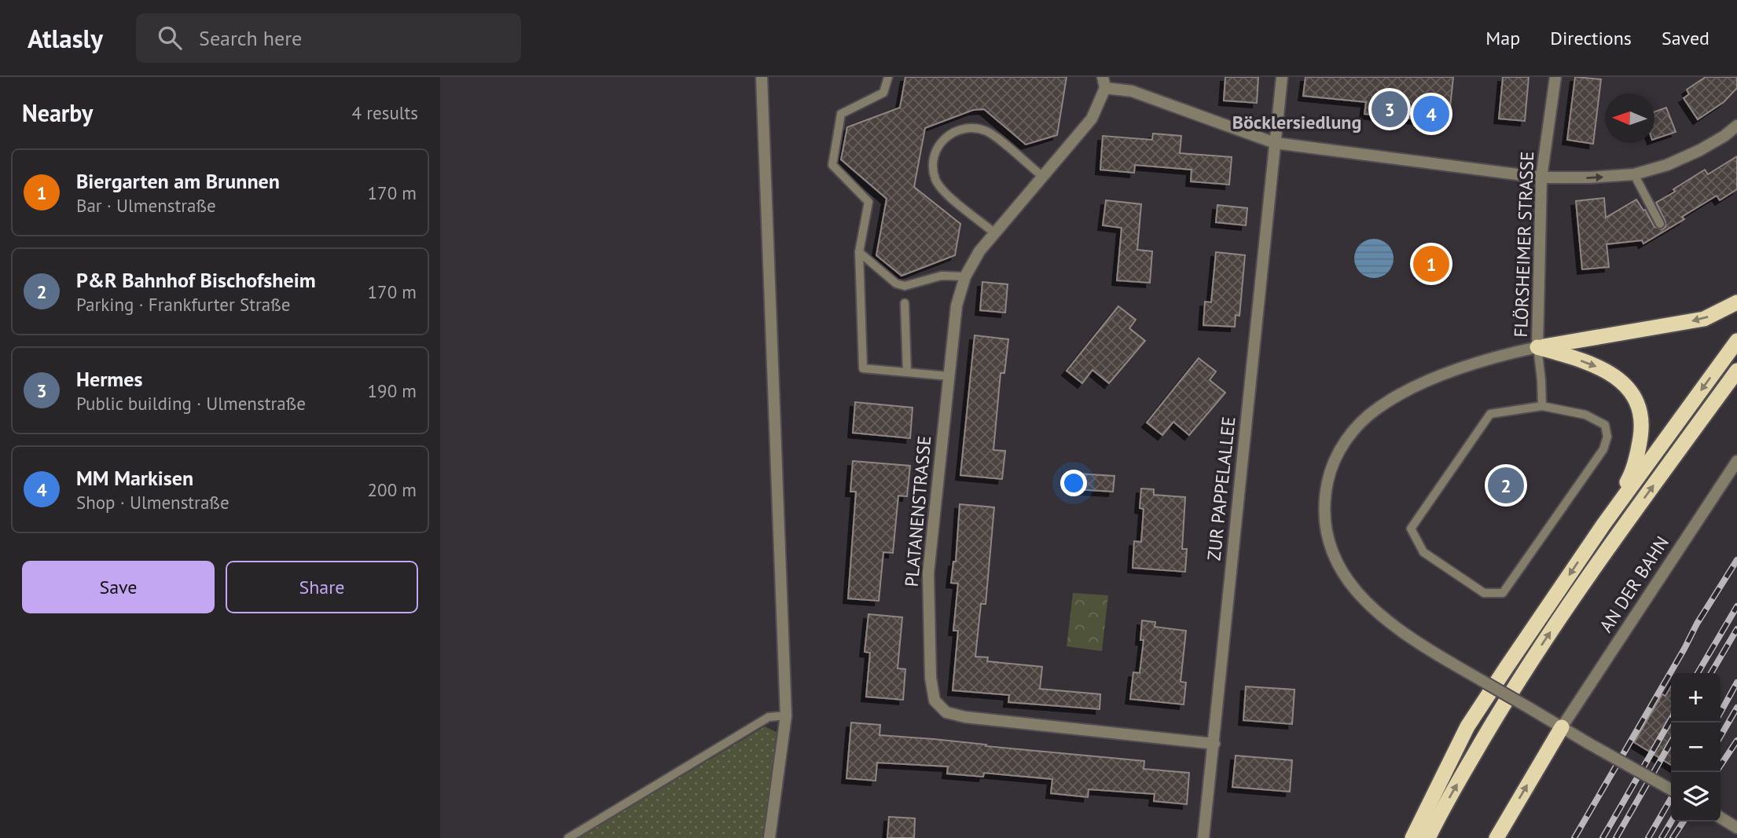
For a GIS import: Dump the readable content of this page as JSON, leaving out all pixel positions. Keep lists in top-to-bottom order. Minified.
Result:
{"streets":{"street":["FLÖRSHEIMER STRASSE","ZUR PAPPELALLEE","PLATANENSTRASSE","AN DER BAHN"]},"crossings":[["ZUR PAPPELALLEE","PLATANENSTRASSE"]],"districts":["Böcklersiedlung"],"north":"left","page":{"header":"Atlasly","search":"Search here","nav":["Map","Directions","Saved"],"heading":["Nearby","4 results"],"pins":["3","4","1","2"],"list":[{"mark":"1","name":"Biergarten am Brunnen","note":"Bar · Ulmenstraße","value":"170 m"},{"mark":"2","name":"P&R Bahnhof Bischofsheim","note":"Parking · Frankfurter Straße","value":"170 m"},{"mark":"3","name":"Hermes","note":"Public building · Ulmenstraße","value":"190 m"},{"mark":"4","name":"MM Markisen","note":"Shop · Ulmenstraße","value":"200 m"}],"buttons":["Save","Share"],"map_buttons":["+","−"]}}
